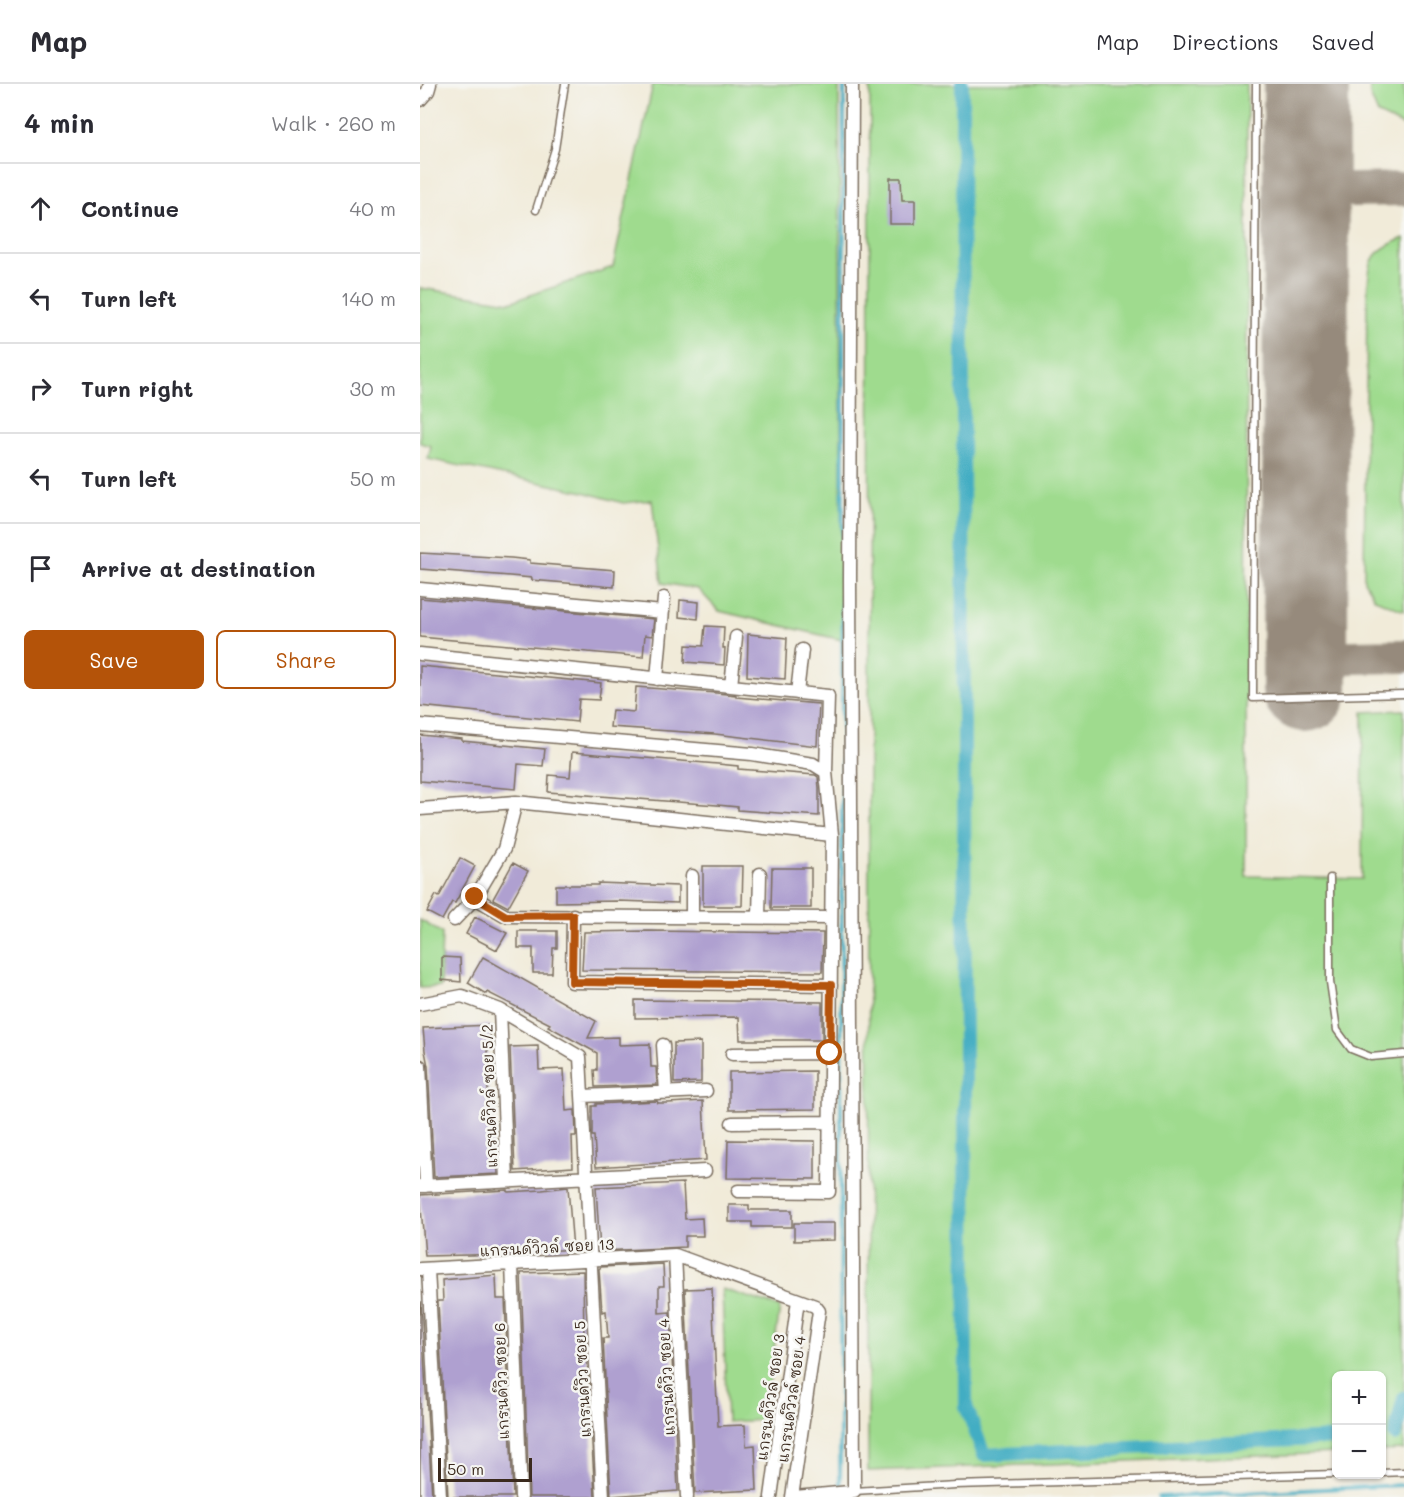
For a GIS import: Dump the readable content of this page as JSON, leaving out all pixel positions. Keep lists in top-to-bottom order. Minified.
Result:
{"streets":{"street":["แกรนด์วิวล์ ซอย 5/2","แกรนด์วิวล์ ซอย 13","แกรนด์วิว ซอย 4","แกรนด์วิว ซอย 5","แกรนด์วิว ซอย 6","แกรนด์วิวล์ ซอย 3","แกรนด์วิวล์ ซอย 4"]},"crossings":[["แกรนด์วิวล์ ซอย 5/2","แกรนด์วิว ซอย 5"],["แกรนด์วิวล์ ซอย 13","แกรนด์วิว ซอย 4"],["แกรนด์วิวล์ ซอย 13","แกรนด์วิว ซอย 5"],["แกรนด์วิวล์ ซอย 13","แกรนด์วิว ซอย 6"],["แกรนด์วิวล์ ซอย 3","แกรนด์วิวล์ ซอย 4"]],"scale_bar":"50 m","page":{"header":"Map","nav":["Map","Directions","Saved"],"heading":["4 min","Walk · 260 m"],"list":[["Continue","40 m"],["Turn left","140 m"],["Turn right","30 m"],["Turn left","50 m"],"Arrive at destination"],"buttons":["Save","Share"],"map_buttons":["+","−"],"scale":"50 m"}}
